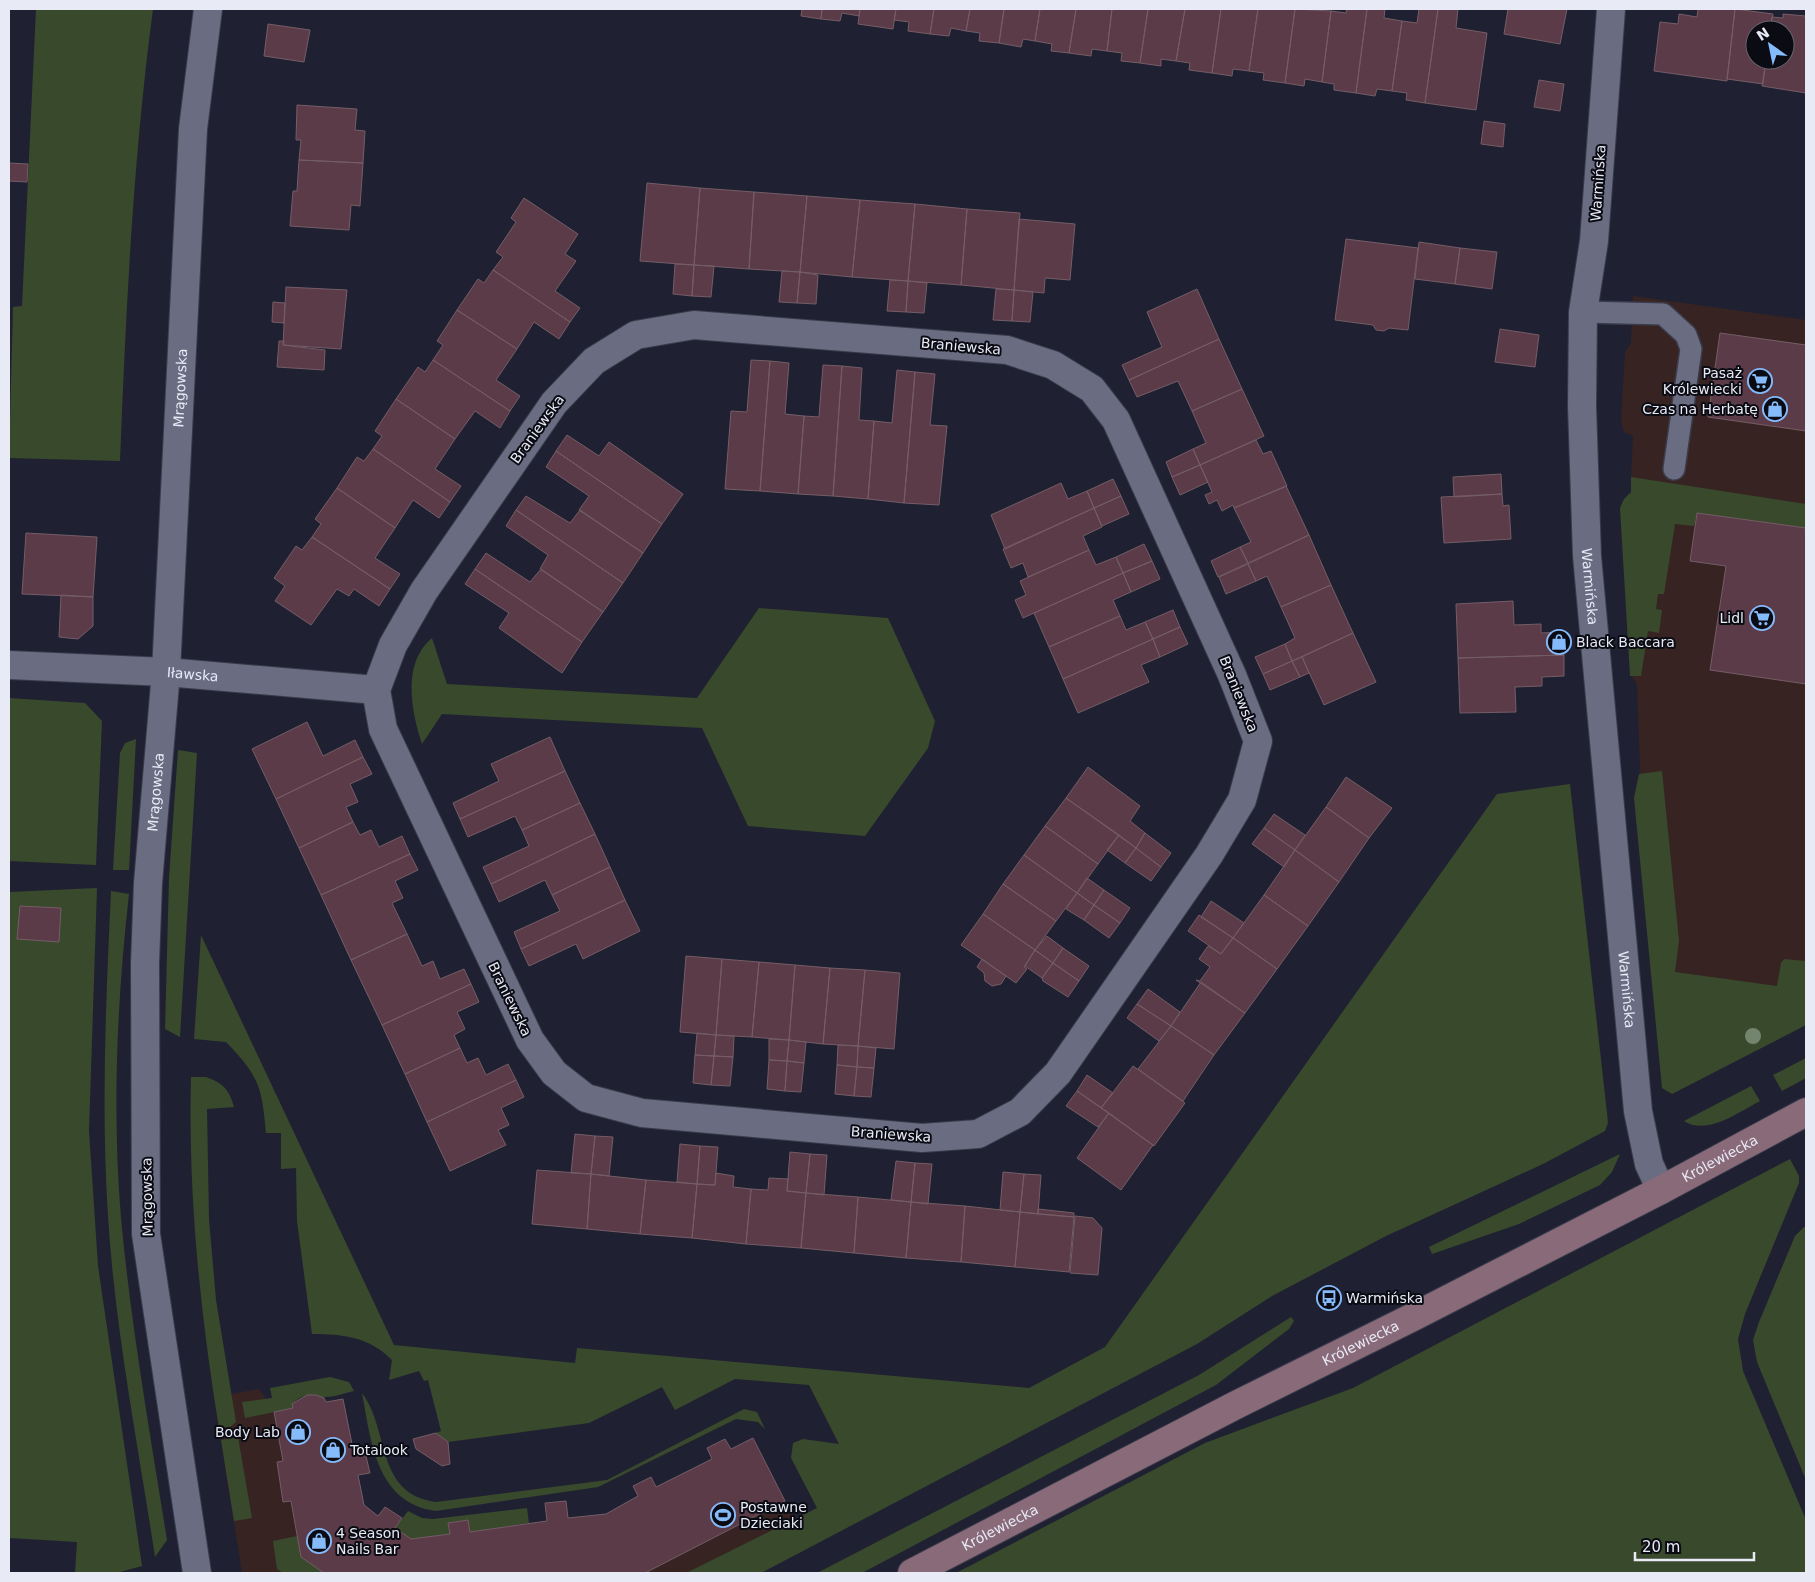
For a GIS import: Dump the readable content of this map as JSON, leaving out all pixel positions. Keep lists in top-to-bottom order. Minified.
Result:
{"streets":{"street":["Warmińska","Braniewska","Mrągowska","Iławska","Królewiecka"]},"crossings":[["Warmińska","Królewiecka"],["Braniewska","Iławska"],["Mrągowska","Iławska"]],"places":{"supermarket":["Pasaż Królewiecki","Lidl"],"shop":["Czas na Herbatę","Black Baccara","Body Lab","Totalook","4 Season Nails Bar"],"bus stop":["Warmińska"],"sports":["Postawne Dzieciaki"]},"scale_bar":"20 m","north":"top left"}
